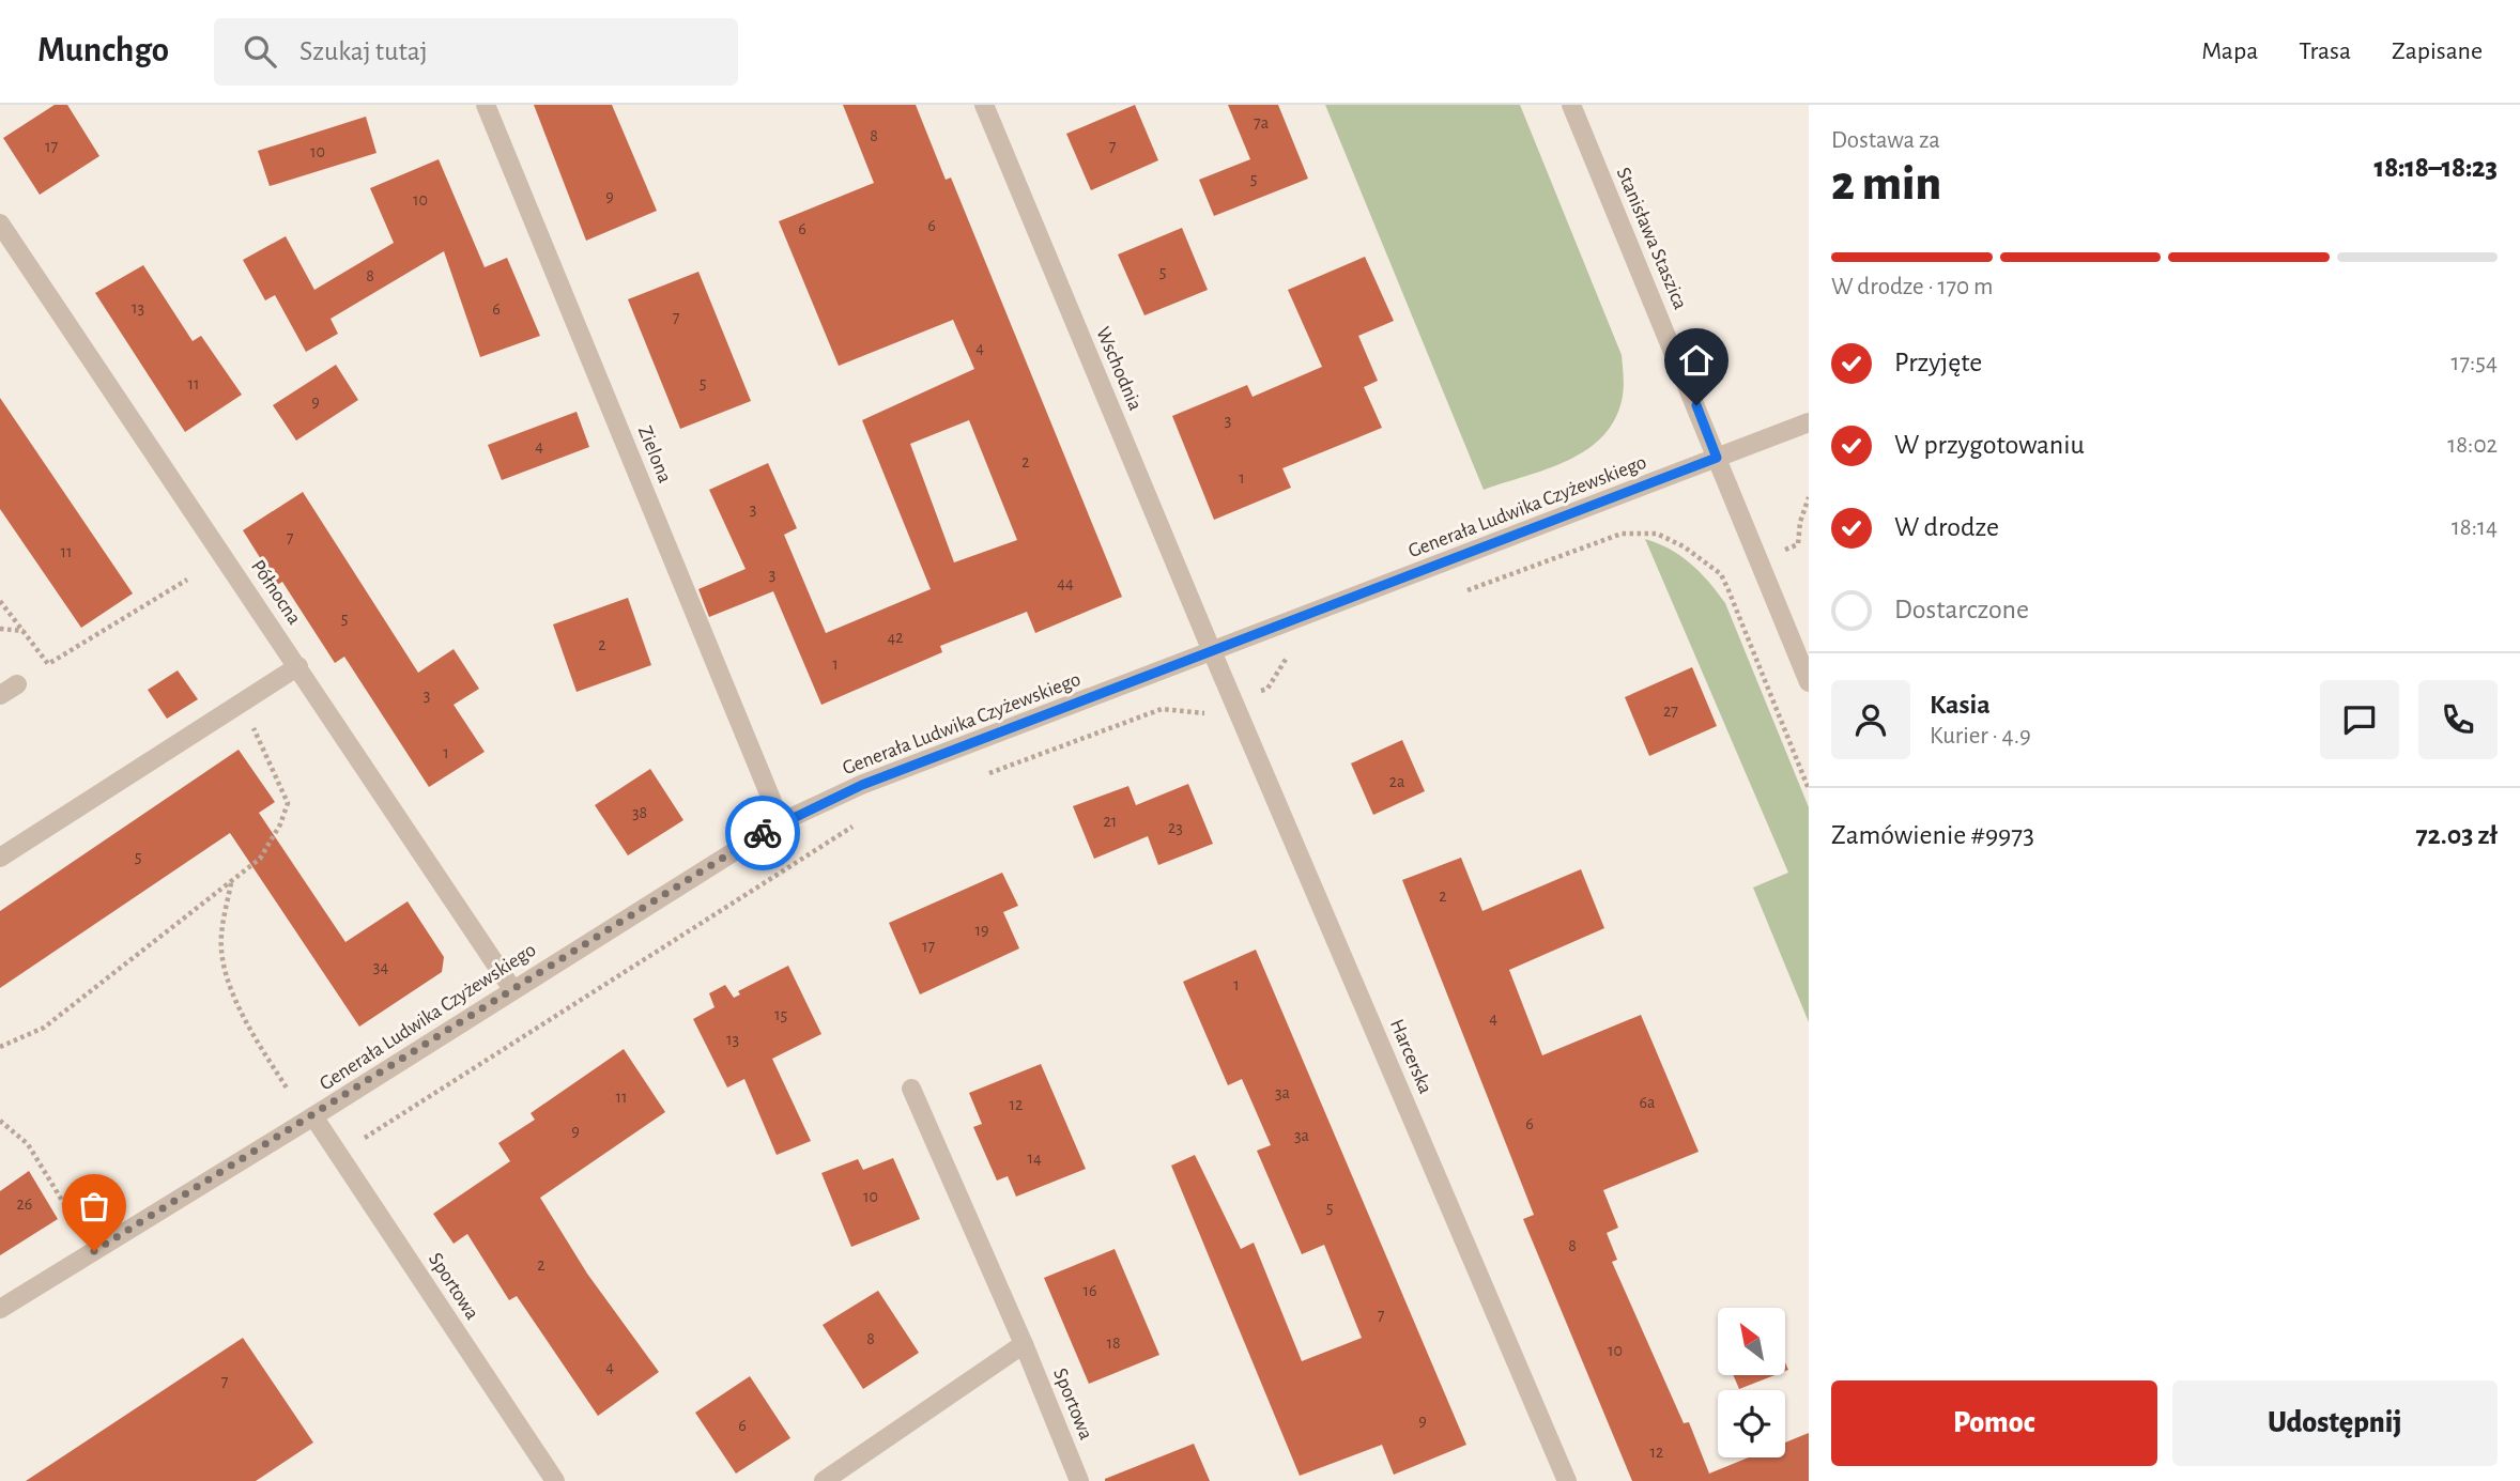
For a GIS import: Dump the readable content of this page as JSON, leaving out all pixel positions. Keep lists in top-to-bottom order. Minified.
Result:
{"streets":{"street":["Stanisława Staszica","Wschodnia","Zielona","Generała Ludwika Czyżewskiego","Północna","Harcerska","Sportowa"]},"crossings":[["Stanisława Staszica","Generała Ludwika Czyżewskiego"],["Wschodnia","Generała Ludwika Czyżewskiego"],["Wschodnia","Harcerska"],["Zielona","Generała Ludwika Czyżewskiego"],["Generała Ludwika Czyżewskiego","Północna"],["Generała Ludwika Czyżewskiego","Harcerska"],["Generała Ludwika Czyżewskiego","Sportowa"]],"house_numbers":["7a","8","17","7","10","5","9","10","6","6","5","8","13","6","7","4","5","11","9","3","4","2","1","3","7","11","3","44","5","42","2","1","3","27","1","2a","38","21","23","5","2","19","17","34","1","15","4","13","3a","11","6a","12","6","9","3a","14","10","26","5","8","2","16","7","8","18","10","4","7","9","6","12"],"north":"top left","page":{"header":"Munchgo","search":"Szukaj tutaj","nav":["Mapa","Trasa","Zapisane"],"heading":["2 min","Dostawa za","18:18–18:23"],"panel":["Kasia","Kurier · 4.9","Zamówienie #9973","72.03 zł"],"bar":"W drodze · 170 m","list":[["Przyjęte","17:54"],["W przygotowaniu","18:02"],["W drodze","18:14"],"Dostarczone"],"buttons":["Pomoc","Udostępnij"]}}
